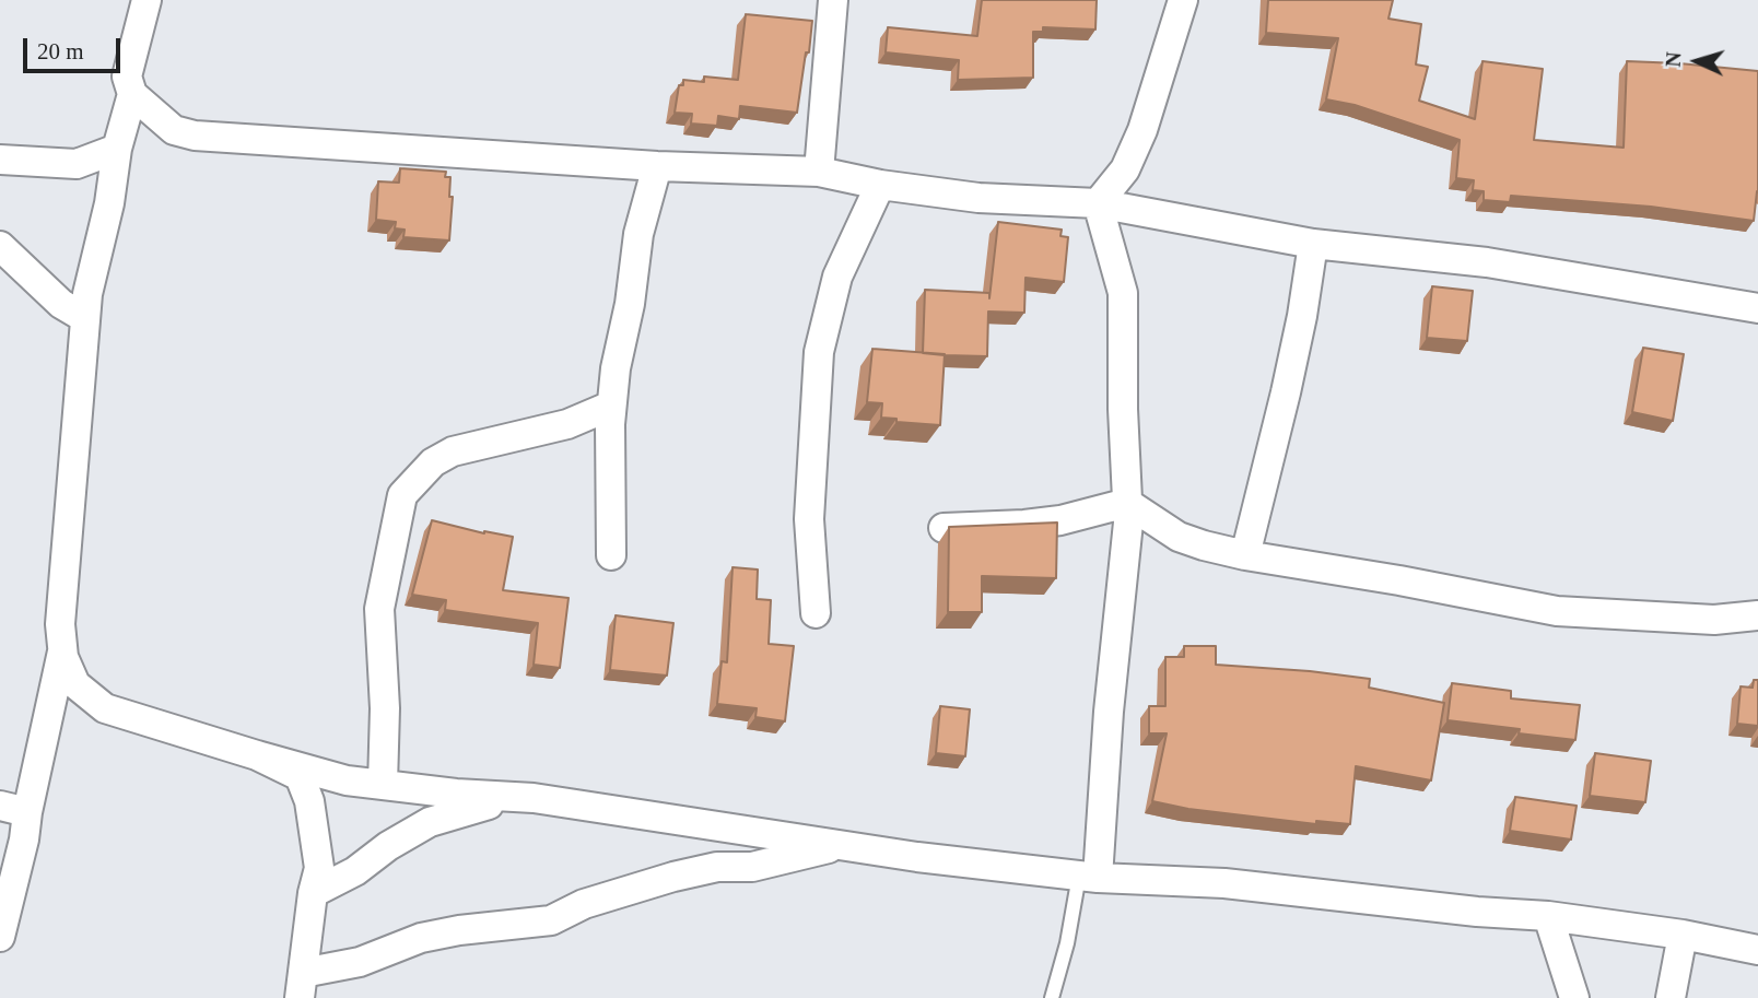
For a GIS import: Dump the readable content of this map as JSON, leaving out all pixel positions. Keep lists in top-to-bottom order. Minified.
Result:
{"scale_bar":"20 m","north":"left"}
